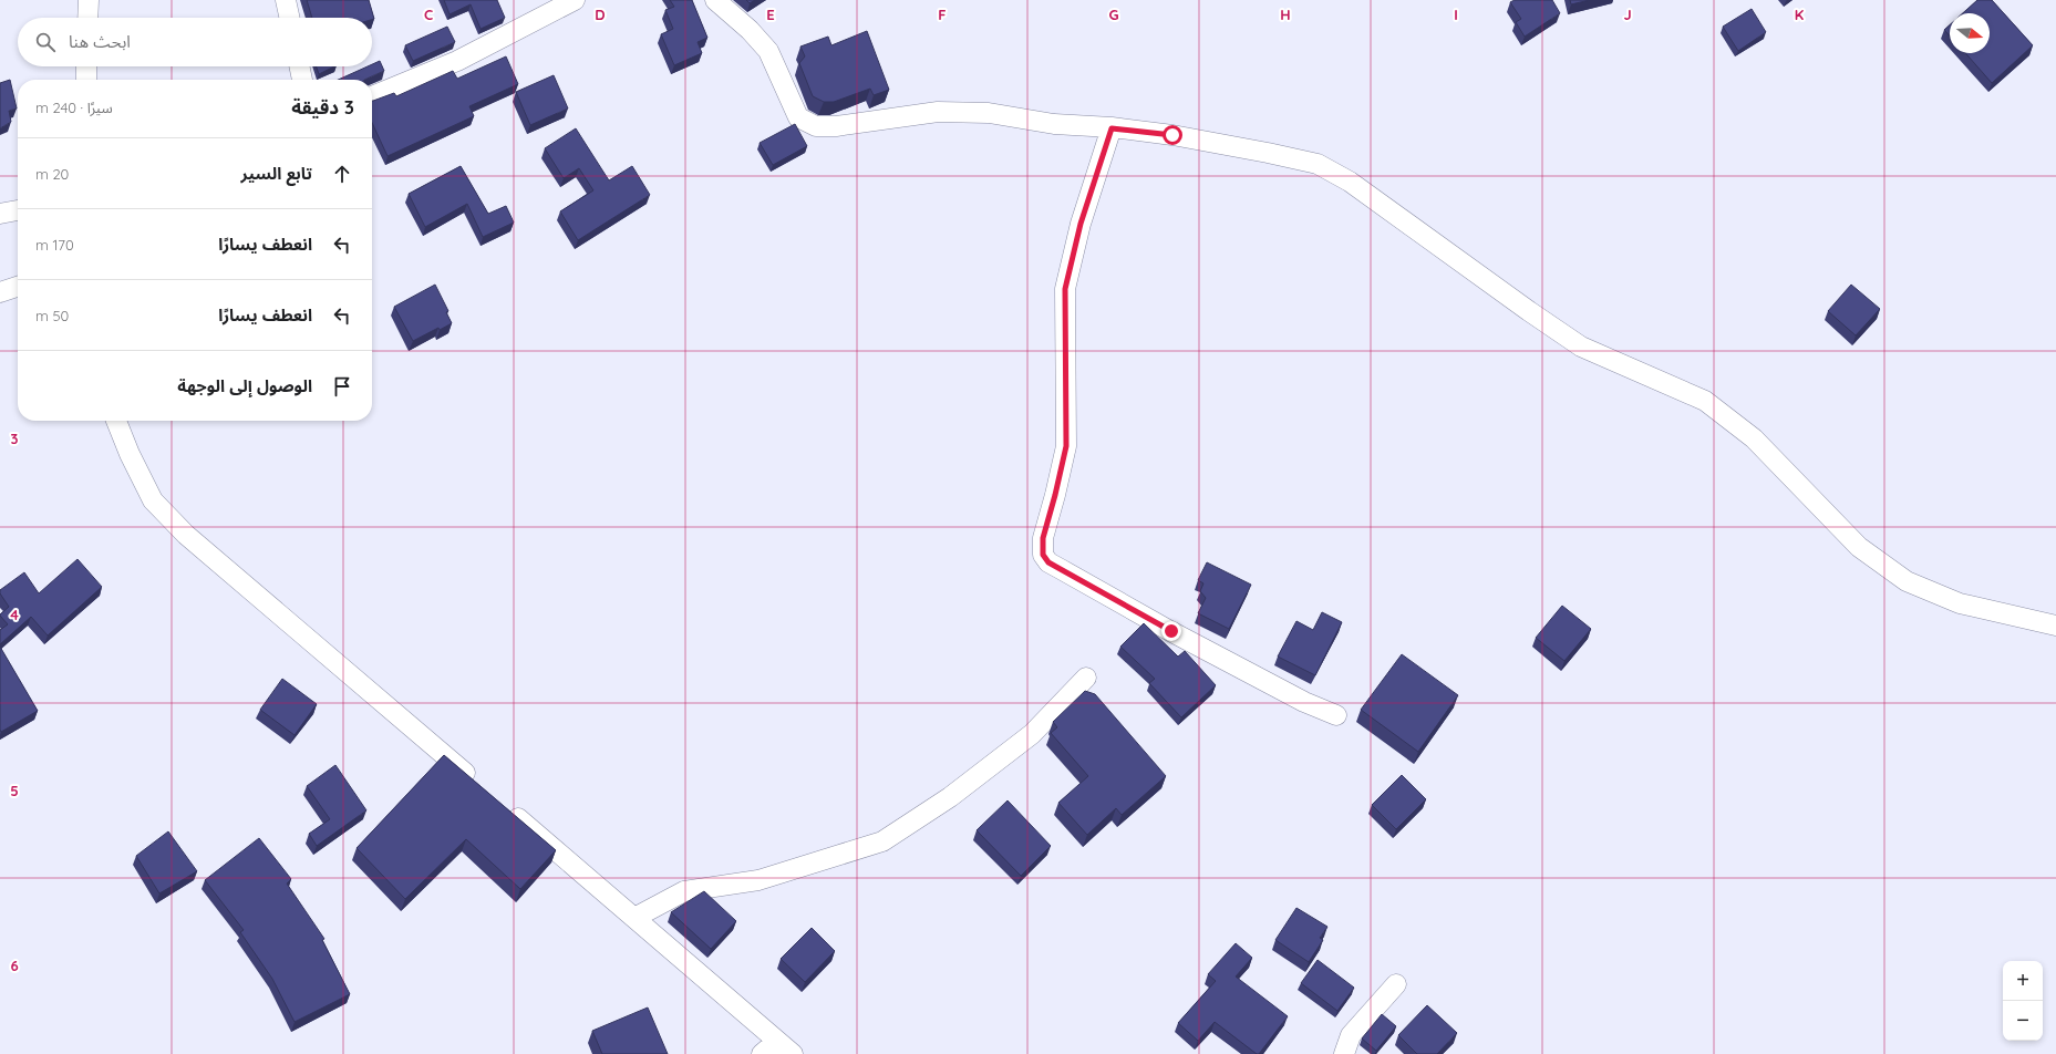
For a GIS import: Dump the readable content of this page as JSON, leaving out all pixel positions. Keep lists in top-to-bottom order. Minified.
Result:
{"north":"right","page":{"search":"ابحث هنا","heading":["3 دقيقة","سيرًا · 240 m"],"list":[["تابع السير","20 m"],["انعطف يسارًا","170 m"],["انعطف يسارًا","50 m"],"الوصول إلى الوجهة"],"map_buttons":["+","−"]},"grid":{"columns":["C","D","E","F","G","H","I","J","K"],"rows":["3","4","5","6"]}}
